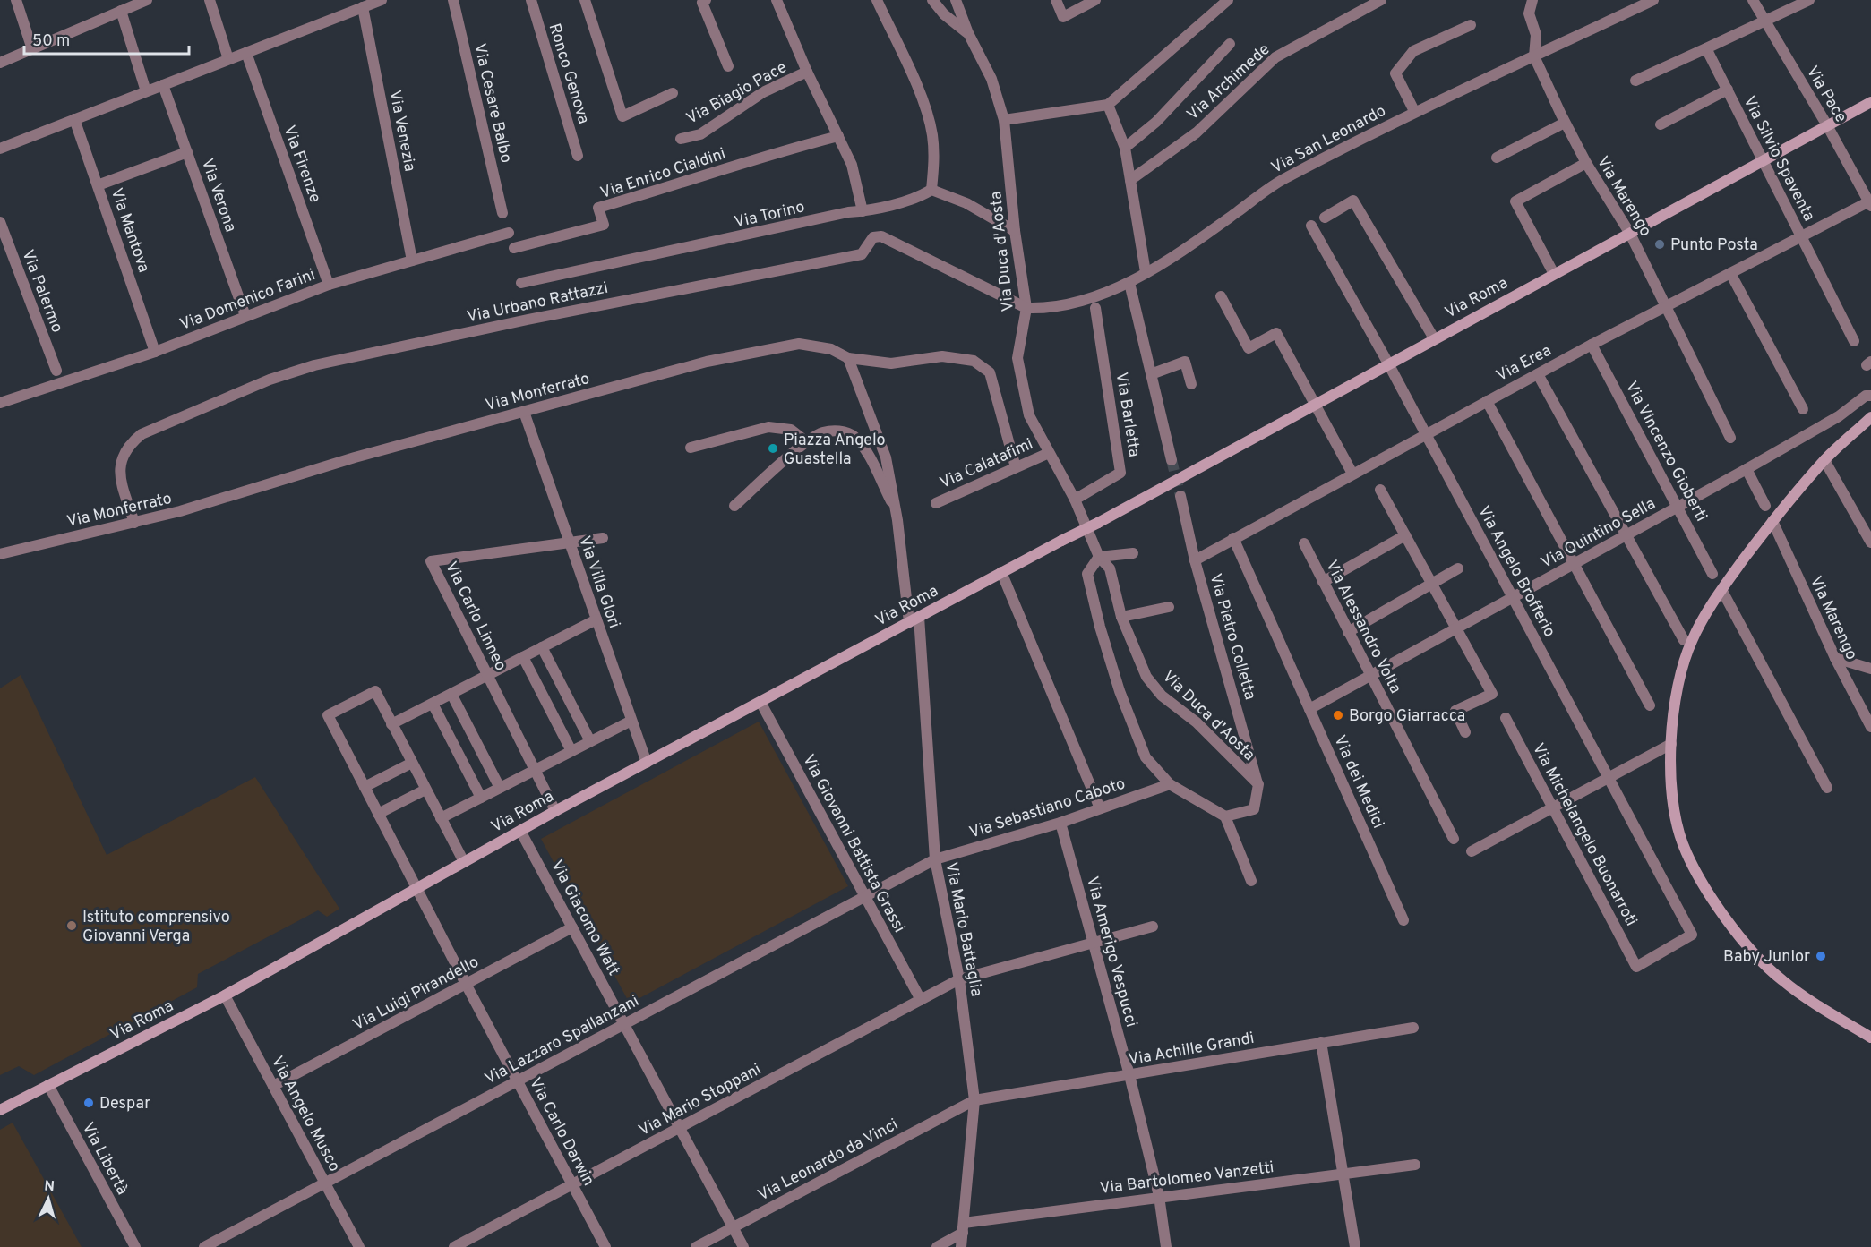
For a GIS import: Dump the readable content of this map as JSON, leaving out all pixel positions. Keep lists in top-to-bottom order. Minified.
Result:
{"streets":{"main road":["Via Roma"],"street":["Ronco Genova","Via Archimede","Via Biagio Pace","Via Pace","Via Cesare Balbo","Via Venezia","Via San Leonardo","Via Silvio Spaventa","Via Firenze","Via Enrico Cialdini","Via Verona","Via Marengo","Via Torino","Via Mantova","Via Duca d'Aosta","Via Palermo","Via Domenico Farini","Via Urbano Rattazzi","Via Erea","Via Monferrato","Via Barletta","Via Vincenzo Gioberti","Via Calatafimi","Via Quintino Sella","Via Angelo Brofferio","Via Villa Glori","Via Carlo Linneo","Via Alessandro Volta","Via Pietro Colletta","Via dei Medici","Via Sebastiano Caboto","Via Michelangelo Buonarroti","Via Giovanni Battista Grassi","Via Giacomo Watt","Via Mario Battaglia","Via Amerigo Vespucci","Via Luigi Pirandello","Via Lazzaro Spallanzani","Via Achille Grandi","Via Mario Stoppani","Via Angelo Musco","Via Carlo Darwin","Via Libertà","Via Leonardo da Vinci","Via Bartolomeo Vanzetti"]},"crossings":[["Via Biagio Pace","Via Enrico Cialdini"],["Via Biagio Pace","Via Torino"],["Via Pace","Via Roma"],["Via Pace","Via Erea"],["Via Venezia","Via Domenico Farini"],["Via San Leonardo","Via Marengo"],["Via San Leonardo","Via Duca d'Aosta"],["Via San Leonardo","Via Urbano Rattazzi"],["Via Silvio Spaventa","Via Roma"],["Via Silvio Spaventa","Via Erea"],["Via Firenze","Via Domenico Farini"],["Via Verona","Via Domenico Farini"],["Via Marengo","Via Roma"],["Via Marengo","Via Erea"],["Via Mantova","Via Domenico Farini"],["Via Duca d'Aosta","Via Urbano Rattazzi"],["Via Duca d'Aosta","Via Barletta"],["Via Duca d'Aosta","Via Calatafimi"],["Via Duca d'Aosta","Via Pietro Colletta"],["Via Roma","Via Angelo Brofferio"],["Via Roma","Via Villa Glori"],["Via Roma","Via Carlo Linneo"],["Via Roma","Via Giovanni Battista Grassi"],["Via Roma","Via Giacomo Watt"],["Via Roma","Via Mario Battaglia"],["Via Roma","Via Angelo Musco"],["Via Roma","Via Carlo Darwin"],["Via Roma","Via Libertà"],["Via Urbano Rattazzi","Via Monferrato"],["Via Erea","Via Vincenzo Gioberti"],["Via Erea","Via Angelo Brofferio"],["Via Erea","Via Pietro Colletta"],["Via Erea","Via dei Medici"],["Via Monferrato","Via Calatafimi"],["Via Monferrato","Via Villa Glori"],["Via Monferrato","Via Mario Battaglia"],["Via Vincenzo Gioberti","Via Quintino Sella"],["Via Quintino Sella","Via Angelo Brofferio"],["Via Quintino Sella","Via Alessandro Volta"],["Via Quintino Sella","Via dei Medici"],["Via Angelo Brofferio","Via Michelangelo Buonarroti"],["Via Villa Glori","Via Carlo Linneo"],["Via Sebastiano Caboto","Via Mario Battaglia"],["Via Sebastiano Caboto","Via Amerigo Vespucci"],["Via Sebastiano Caboto","Via Lazzaro Spallanzani"],["Via Giovanni Battista Grassi","Via Lazzaro Spallanzani"],["Via Giovanni Battista Grassi","Via Mario Stoppani"],["Via Giacomo Watt","Via Luigi Pirandello"],["Via Giacomo Watt","Via Lazzaro Spallanzani"],["Via Giacomo Watt","Via Mario Stoppani"],["Via Giacomo Watt","Via Leonardo da Vinci"],["Via Mario Battaglia","Via Lazzaro Spallanzani"],["Via Mario Battaglia","Via Achille Grandi"],["Via Mario Battaglia","Via Mario Stoppani"],["Via Mario Battaglia","Via Leonardo da Vinci"],["Via Mario Battaglia","Via Bartolomeo Vanzetti"],["Via Amerigo Vespucci","Via Achille Grandi"],["Via Amerigo Vespucci","Via Mario Stoppani"],["Via Amerigo Vespucci","Via Bartolomeo Vanzetti"],["Via Luigi Pirandello","Via Angelo Musco"],["Via Luigi Pirandello","Via Carlo Darwin"],["Via Lazzaro Spallanzani","Via Angelo Musco"],["Via Lazzaro Spallanzani","Via Carlo Darwin"],["Via Achille Grandi","Via Leonardo da Vinci"],["Via Mario Stoppani","Via Carlo Darwin"]],"places":["Punto Posta","Piazza Angelo Guastella","Borgo Giarracca","Istituto comprensivo Giovanni Verga","Baby Junior","Despar"],"scale_bar":"50 m","north":"top"}
